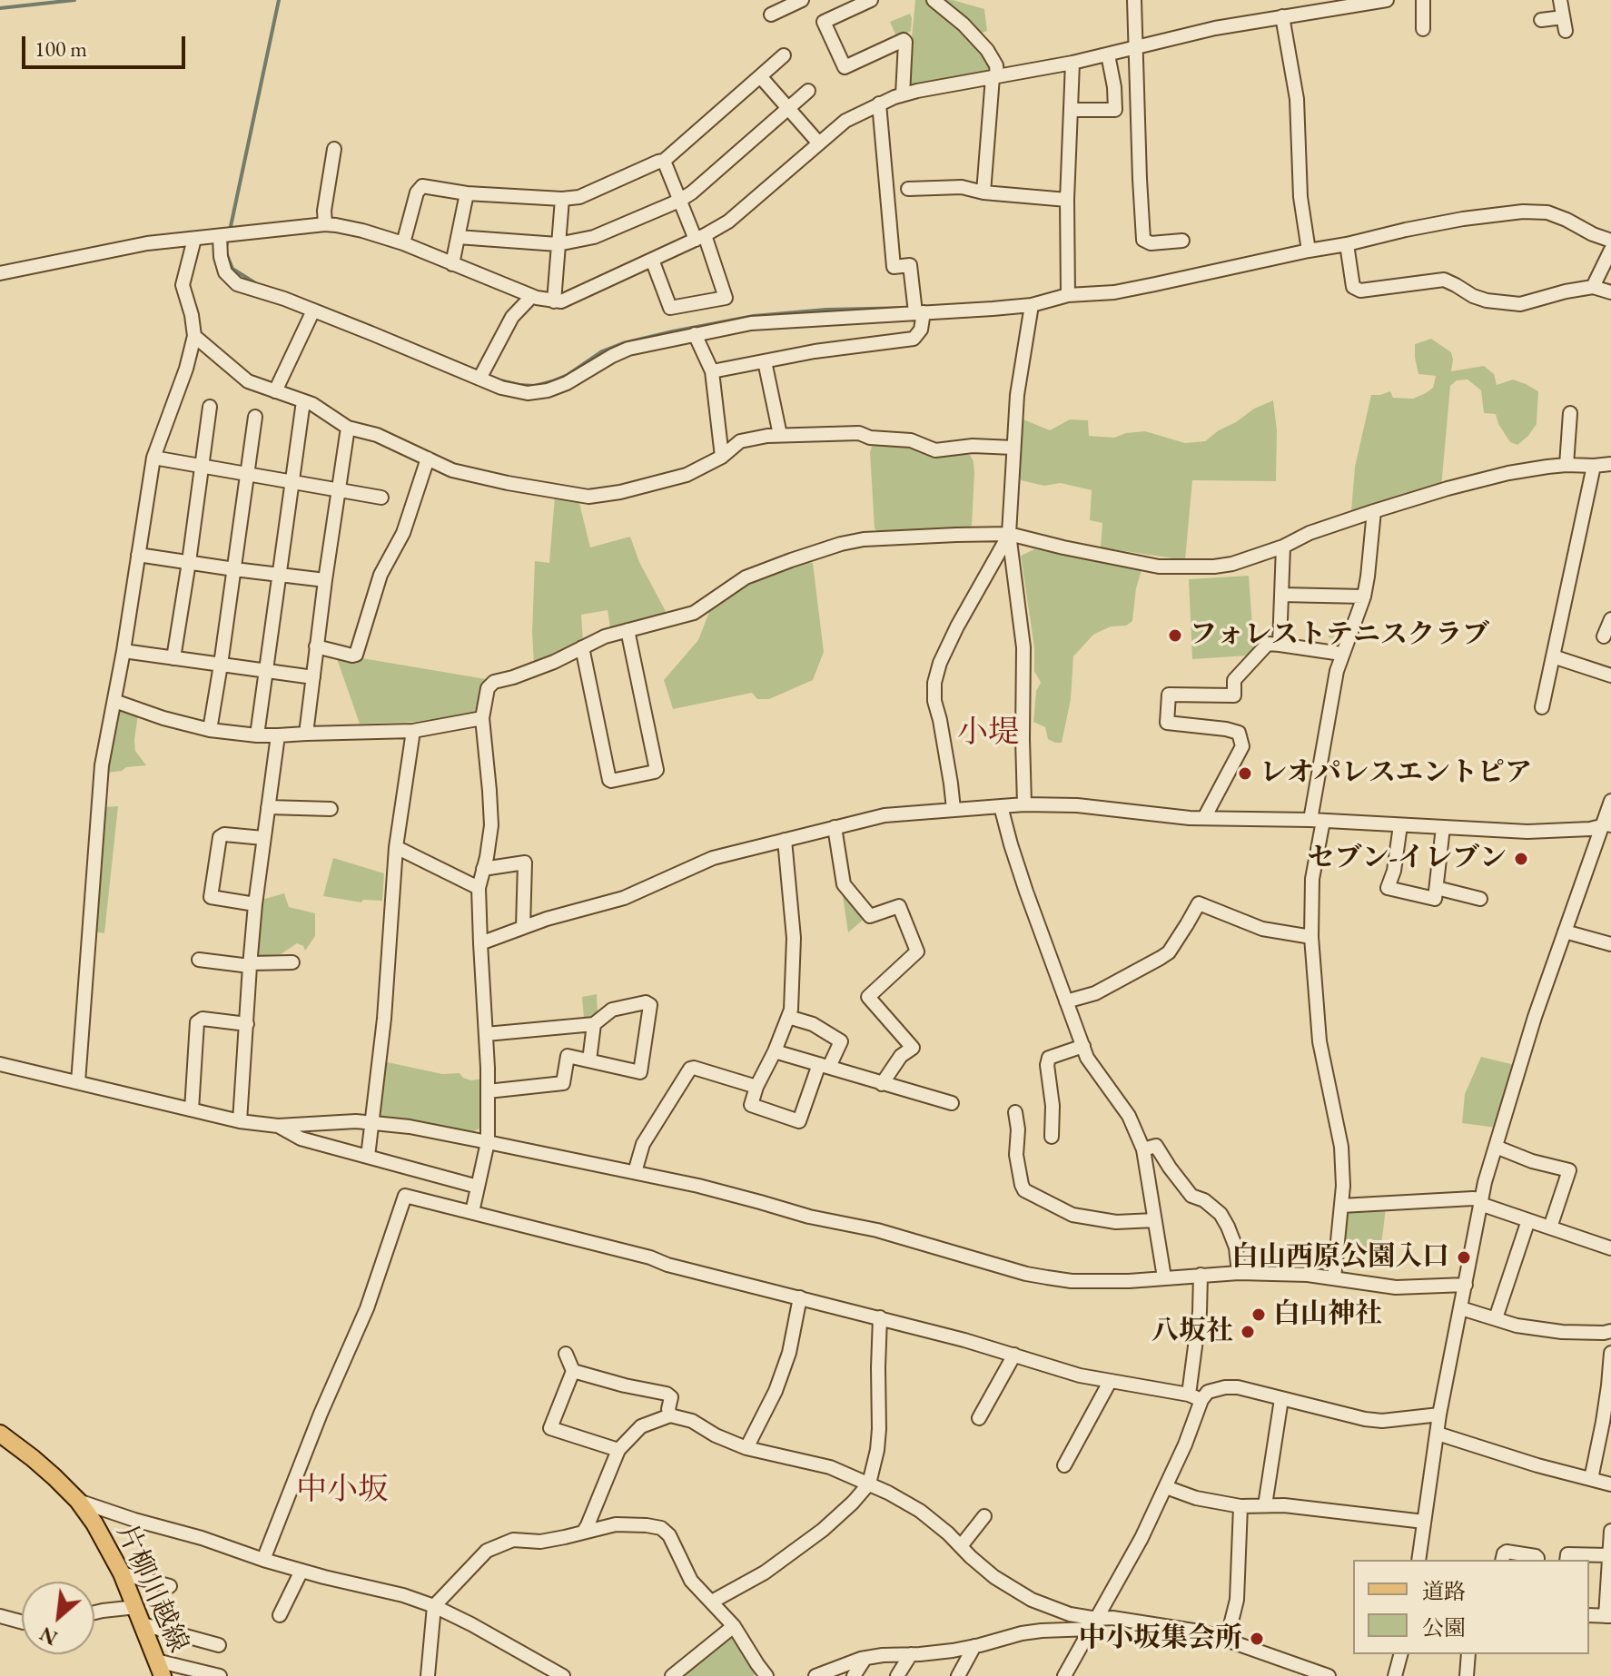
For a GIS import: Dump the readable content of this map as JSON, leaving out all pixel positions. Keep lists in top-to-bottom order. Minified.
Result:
{"streets":{"main road":["片柳川越線"]},"districts":["小堤","中小坂"],"places":["フォレストテニスクラブ","レオパレスエントピア","セブン-イレブン","白山西原公園入口","白山神社","八坂社","中小坂集会所"],"legend":["道路","公園"],"scale_bar":"100 m","north":"bottom left"}
